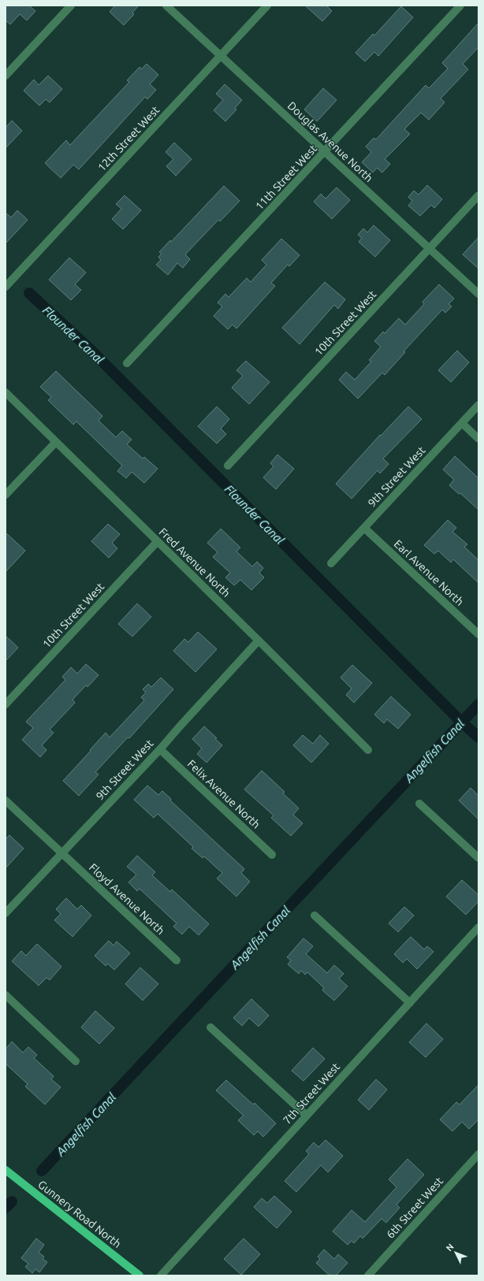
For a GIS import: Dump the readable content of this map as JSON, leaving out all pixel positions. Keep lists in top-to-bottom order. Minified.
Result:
{"streets":{"main road":["Gunnery Road North"],"street":["12th Street West","Douglas Avenue North","11th Street West","10th Street West","9th Street West","Fred Avenue North","Earl Avenue North","Felix Avenue North","Floyd Avenue North","7th Street West","6th Street West"]},"crossings":[["12th Street West","Douglas Avenue North"],["Douglas Avenue North","11th Street West"],["Douglas Avenue North","10th Street West"],["10th Street West","Fred Avenue North"],["9th Street West","Fred Avenue North"],["9th Street West","Earl Avenue North"],["9th Street West","Felix Avenue North"],["9th Street West","Floyd Avenue North"]],"water":["Flounder Canal","Angelfish Canal"],"north":"top left"}
